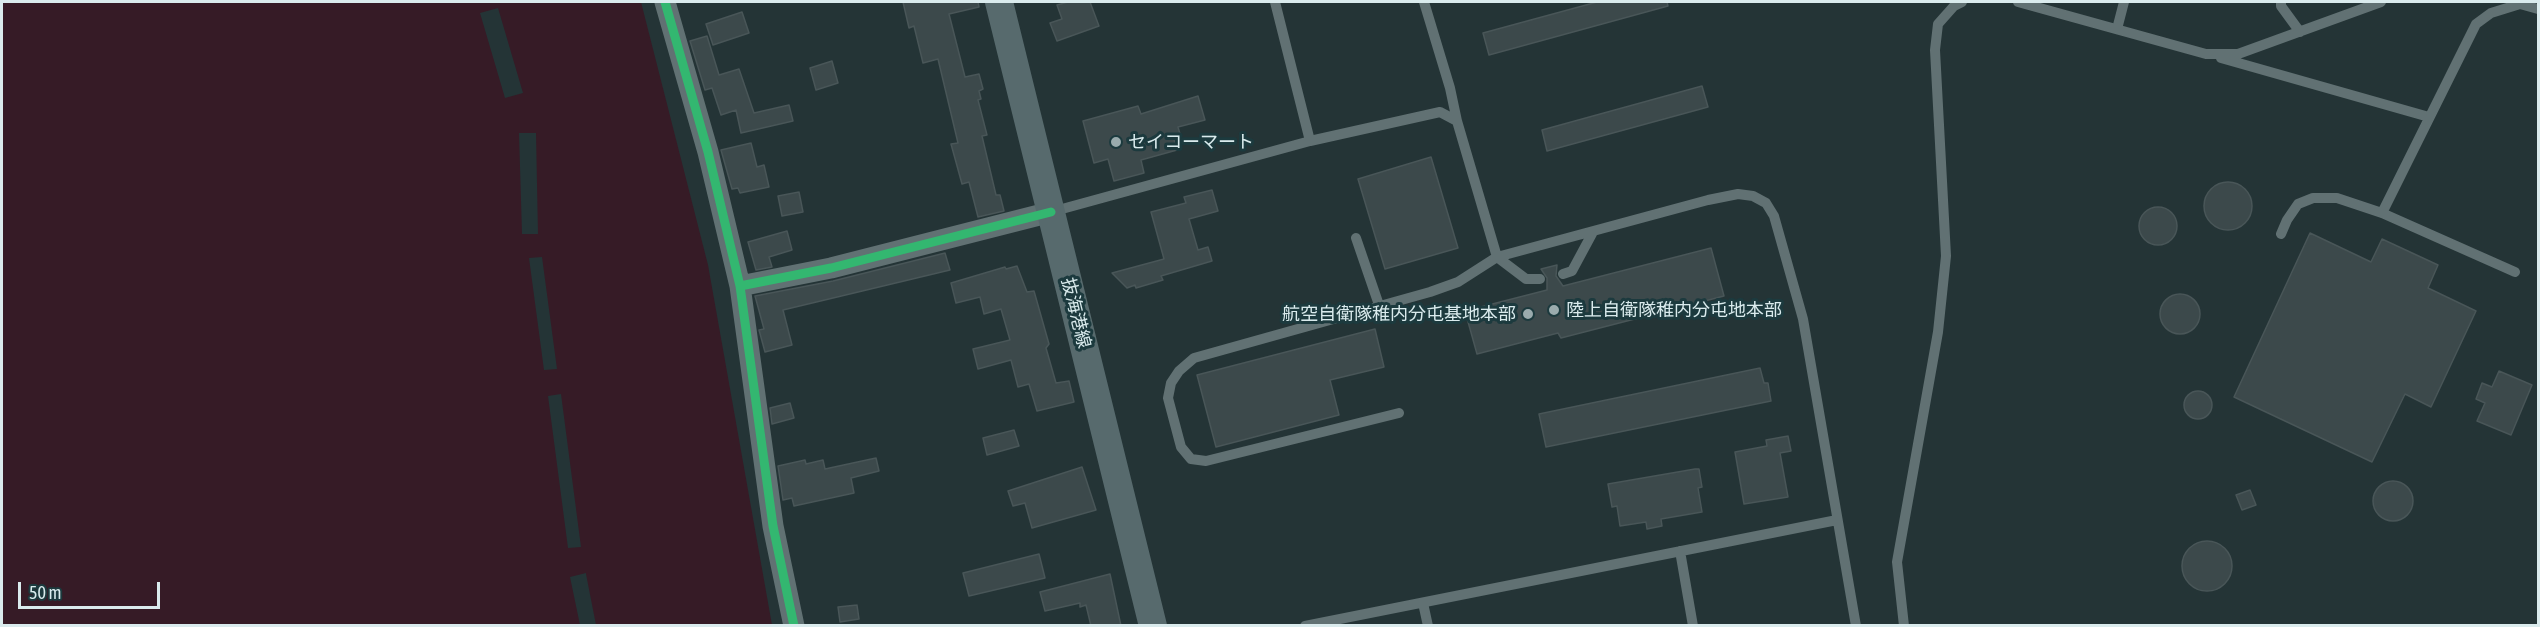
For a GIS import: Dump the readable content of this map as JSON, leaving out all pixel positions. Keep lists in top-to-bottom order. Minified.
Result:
{"streets":{"main road":["抜海港線"]},"places":["セイコーマート","陸上自衛隊稚内分屯地本部","航空自衛隊稚内分屯基地本部"],"scale_bar":"50 m"}
